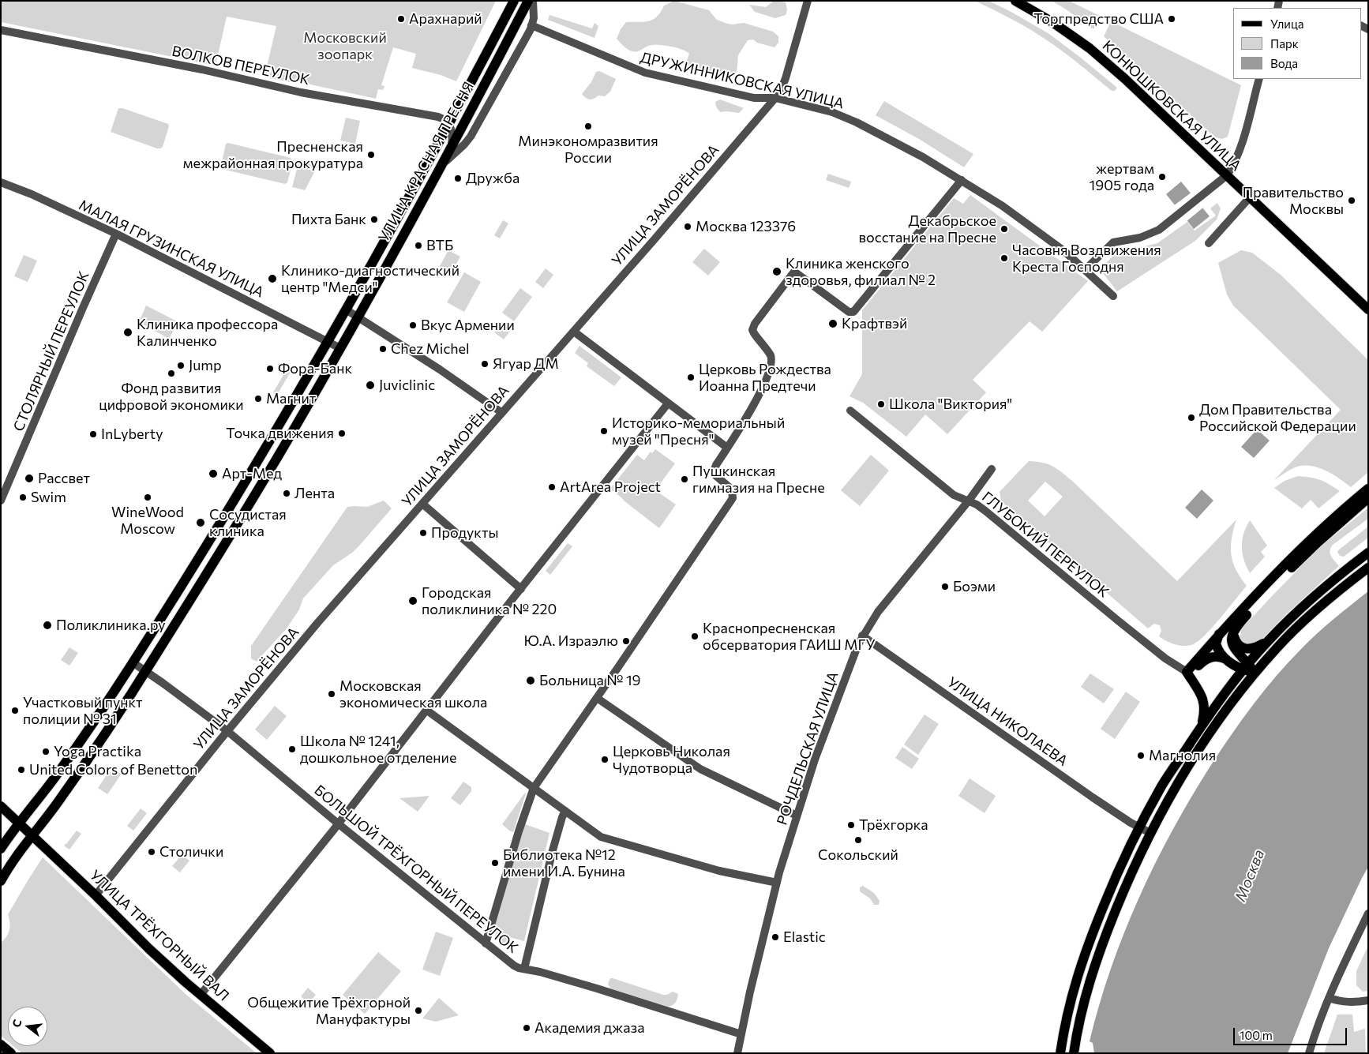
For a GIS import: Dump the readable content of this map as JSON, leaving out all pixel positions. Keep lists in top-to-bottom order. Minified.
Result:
{"streets":{"main road":["КОНЮШКОВСКАЯ УЛИЦА","УЛИЦА КРАСНАЯ ПРЕСНЯ","УЛИЦА ТРЁХГОРНЫЙ ВАЛ"],"street":["ВОЛКОВ ПЕРЕУЛОК","ДРУЖИННИКОВСКАЯ УЛИЦА","УЛИЦА ЗАМОРЁНОВА","МАЛАЯ ГРУЗИНСКАЯ УЛИЦА","СТОЛЯРНЫЙ ПЕРЕУЛОК","ГЛУБОКИЙ ПЕРЕУЛОК","УЛИЦА НИКОЛАЕВА","РОЧДЕЛЬСКАЯ УЛИЦА","БОЛЬШОЙ ТРЁХГОРНЫЙ ПЕРЕУЛОК"]},"crossings":[["ВОЛКОВ ПЕРЕУЛОК","УЛИЦА КРАСНАЯ ПРЕСНЯ"],["ДРУЖИННИКОВСКАЯ УЛИЦА","УЛИЦА ЗАМОРЁНОВА"],["УЛИЦА КРАСНАЯ ПРЕСНЯ","МАЛАЯ ГРУЗИНСКАЯ УЛИЦА"],["УЛИЦА КРАСНАЯ ПРЕСНЯ","БОЛЬШОЙ ТРЁХГОРНЫЙ ПЕРЕУЛОК"],["УЛИЦА КРАСНАЯ ПРЕСНЯ","УЛИЦА ТРЁХГОРНЫЙ ВАЛ"],["УЛИЦА ЗАМОРЁНОВА","БОЛЬШОЙ ТРЁХГОРНЫЙ ПЕРЕУЛОК"],["УЛИЦА ЗАМОРЁНОВА","УЛИЦА ТРЁХГОРНЫЙ ВАЛ"],["МАЛАЯ ГРУЗИНСКАЯ УЛИЦА","СТОЛЯРНЫЙ ПЕРЕУЛОК"],["ГЛУБОКИЙ ПЕРЕУЛОК","РОЧДЕЛЬСКАЯ УЛИЦА"],["УЛИЦА НИКОЛАЕВА","РОЧДЕЛЬСКАЯ УЛИЦА"],["РОЧДЕЛЬСКАЯ УЛИЦА","БОЛЬШОЙ ТРЁХГОРНЫЙ ПЕРЕУЛОК"]],"water":["Москва"],"parks":["Московский зоопарк"],"places":["Арахнарий","Торгпредство США","Минэкономразвития России","Пресненская межрайонная прокуратура","жертвам 1905 года","Дружба","Правительство Москвы","Пихта Банк","Москва 123376","Декабрьское восстание на Пресне","ВТБ","Часовня Воздвижения Креста Господня","Клиника женского здоровья, филиал № 2","Клинико-диагностический центр \"Медси\"","Крафтвэй","Вкус Армении","Клиника профессора Калинченко","Chez Michel","Ягуар ДМ","Jump","Фора-Банк","Фонд развития цифровой экономики","Церковь Рождества Иоанна Предтечи","Juviclinic","Магнит","Школа \"Виктория\"","Дом Правительства Российской Федерации","Историко-мемориальный музей \"Пресня\"","Точка движения","InLyberty","Арт-Мед","Рассвет","Пушкинская гимназия на Пресне","ArtArea Project","Лента","Swim","WineWood Moscow","Сосудистая клиника","Продукты","Боэми","Городская поликлиника № 220","Поликлиника.ру","Краснопресненская обсерватория ГАИШ МГУ","Ю.А. Израэлю","Больница № 19","Московская экономическая школа","Участковый пункт полиции № 31","Школа № 1241, дошкольное отделение","Yoga Practika","Магнолия","Церковь Николая Чудотворца","United Colors of Benetton","Трёхгорка","Сокольский","Столички","Библиотека №12 имени И.А. Бунина","Elastic","Общежитие Трёхгорной Мануфактуры","Академия джаза"],"legend":["Улица","Парк","Вода"],"scale_bar":"100 m","north":"left"}
